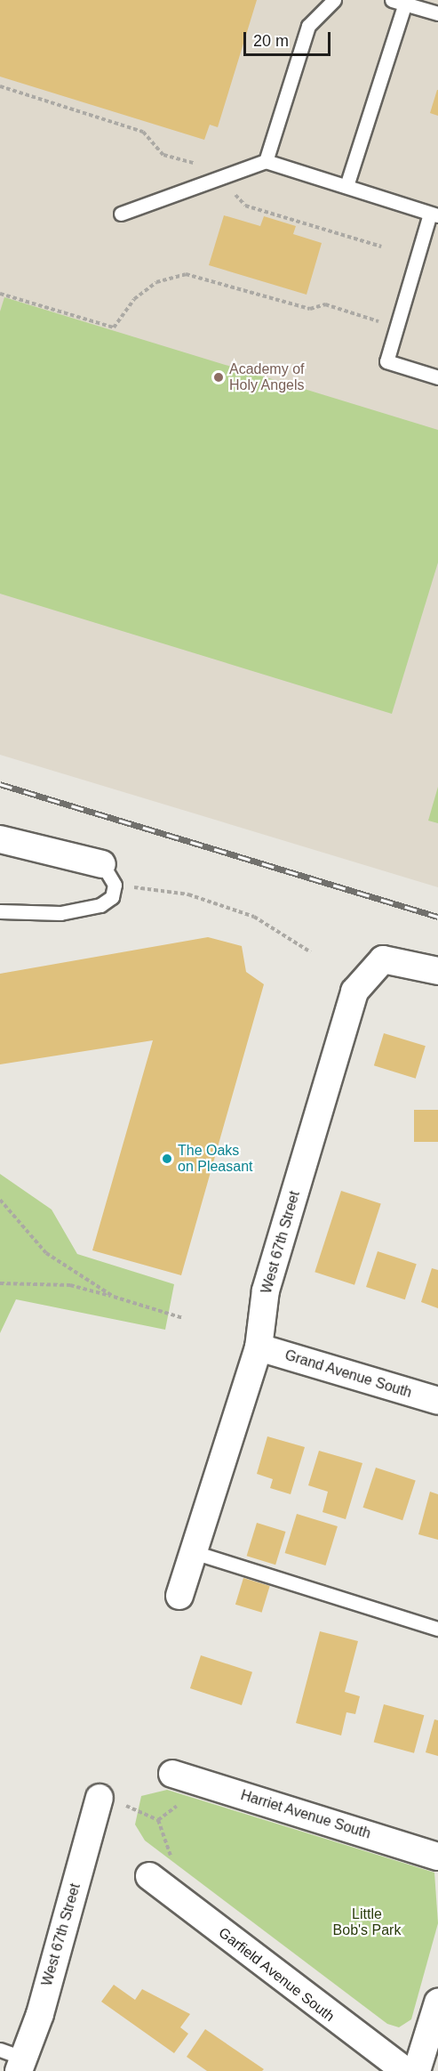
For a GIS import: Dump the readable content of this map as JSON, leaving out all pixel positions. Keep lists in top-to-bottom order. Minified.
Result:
{"streets":{"street":["West 67th Street","Grand Avenue South","Harriet Avenue South","Garfield Avenue South"]},"crossings":[["West 67th Street","Grand Avenue South"]],"parks":["Little Bob's Park"],"places":["Academy of Holy Angels","The Oaks on Pleasant"],"scale_bar":"20 m"}
